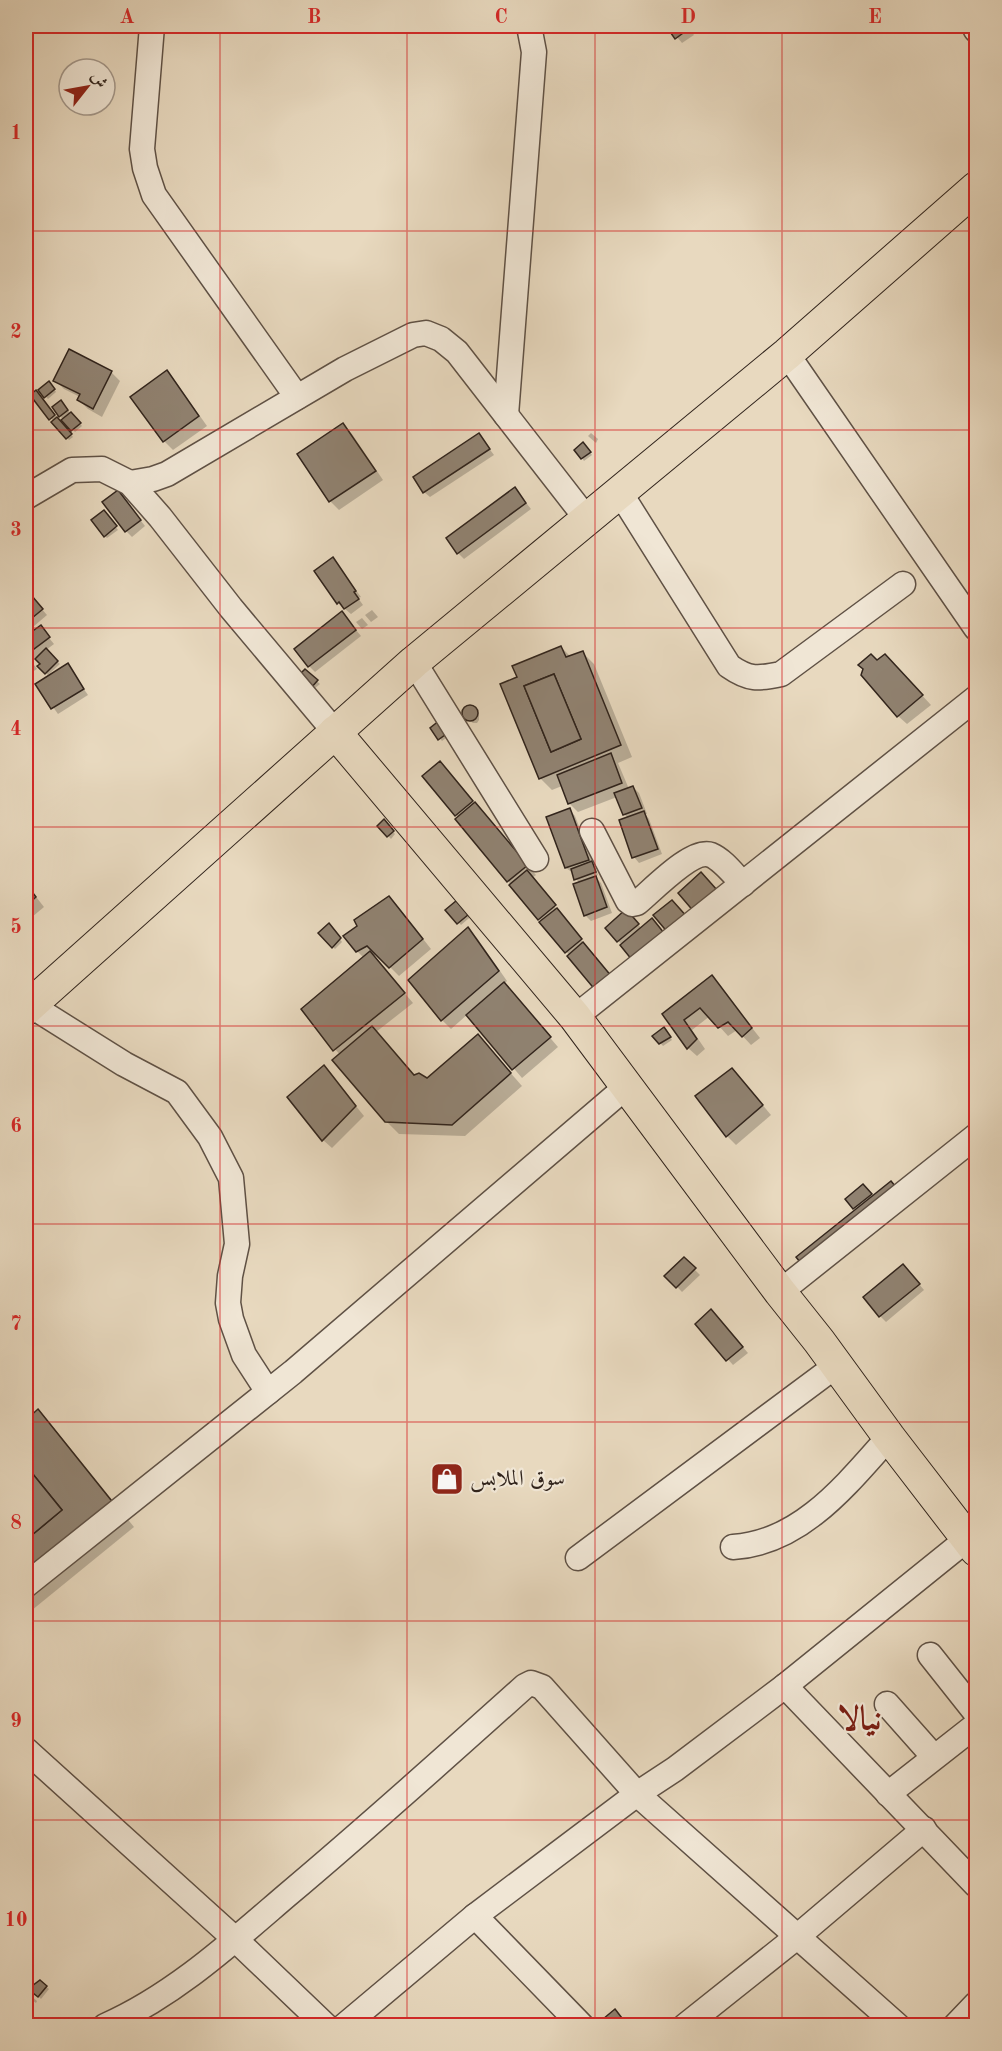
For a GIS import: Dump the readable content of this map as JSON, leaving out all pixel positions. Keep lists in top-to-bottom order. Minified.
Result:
{"districts":["نيالا"],"places":{"shop":["سوق الملابس"]},"north":"top right","grid":{"columns":["A","B","C","D","E"],"rows":["1","2","3","4","5","6","7","8","9","10"]}}
